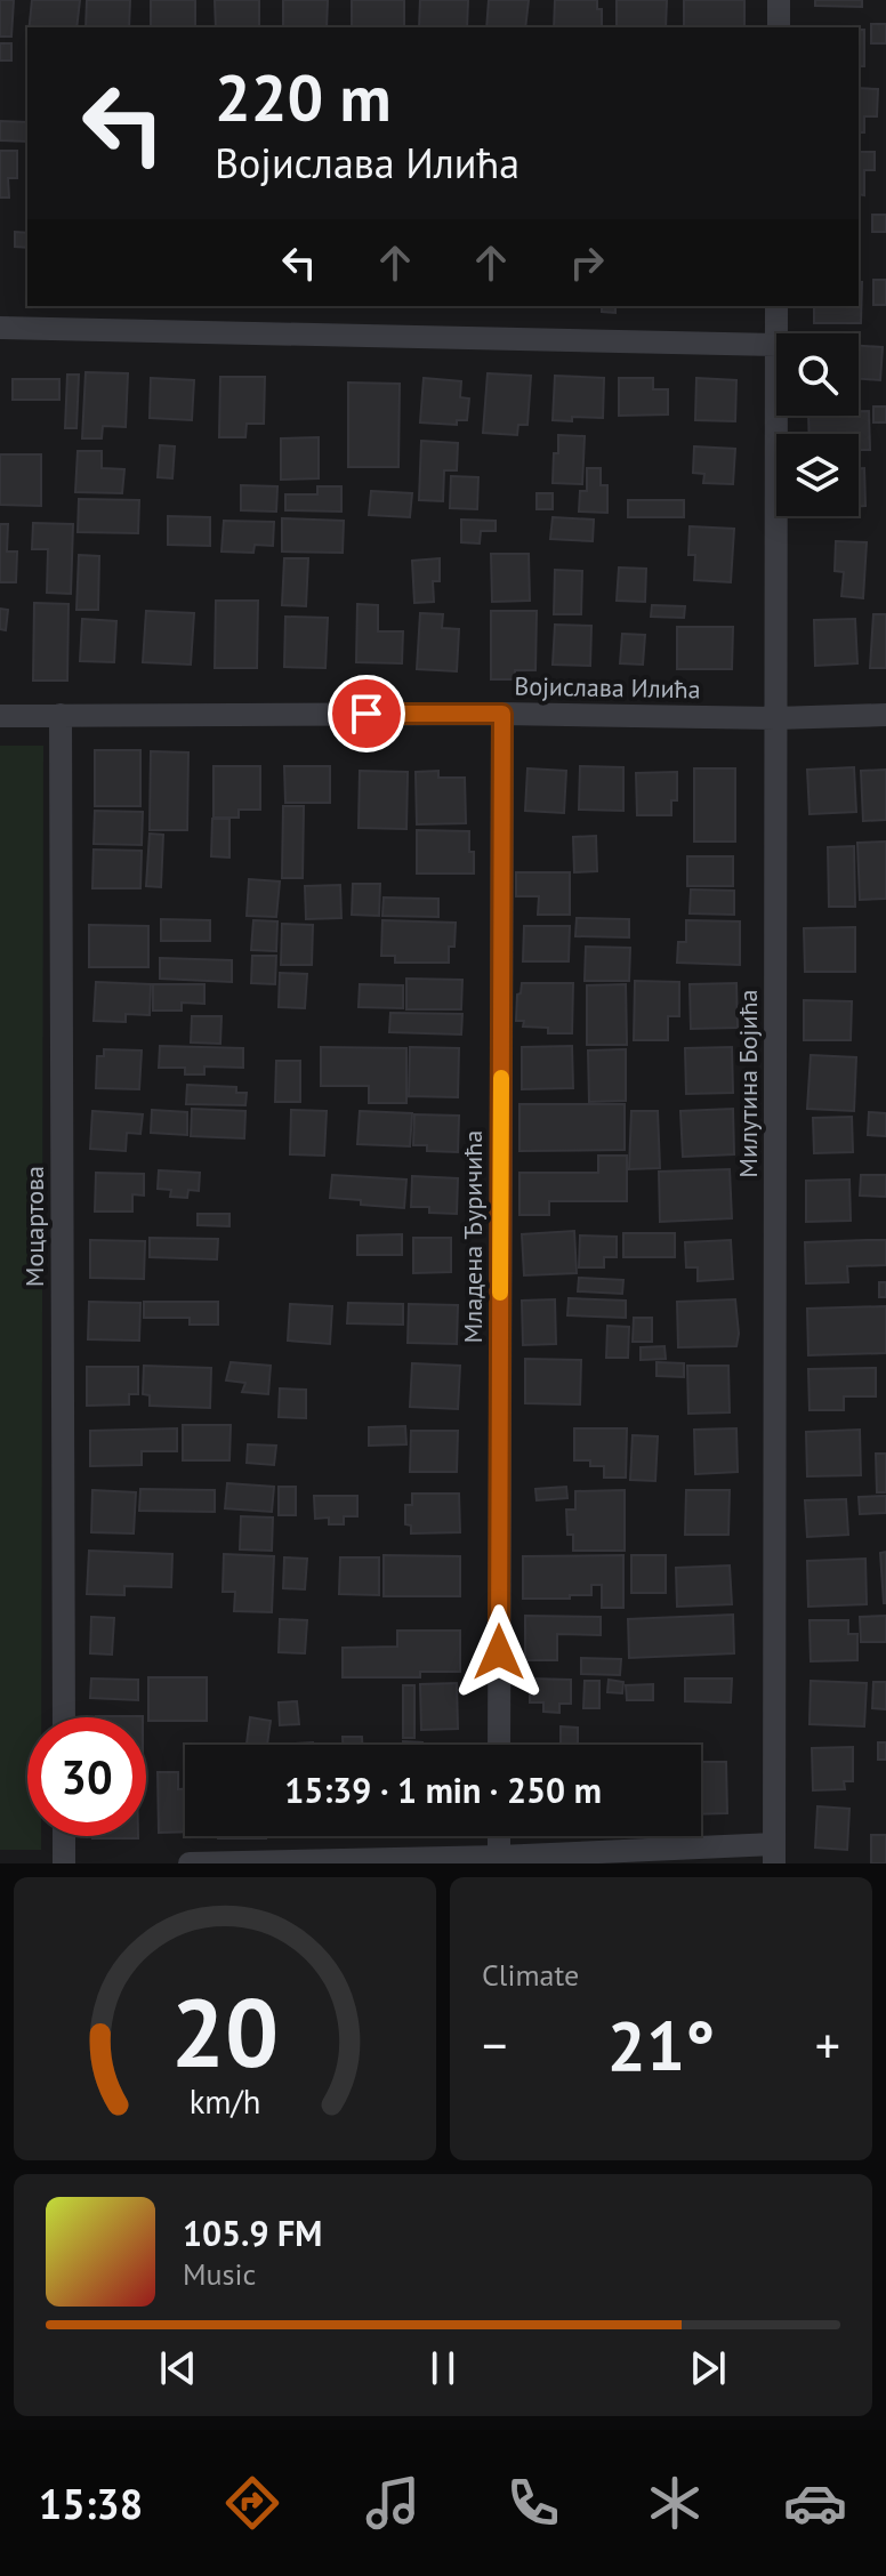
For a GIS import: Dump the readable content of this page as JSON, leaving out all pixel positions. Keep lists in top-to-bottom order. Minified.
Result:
{"streets":{"street":["Војислава Илића","Милутина Бојића","Моцартова","Младена Ђуричића"]},"crossings":[["Војислава Илића","Милутина Бојића"],["Војислава Илића","Моцартова"],["Војислава Илића","Младена Ђуричића"]],"page":{"turn":["220 m","Војислава Илића"],"limit":"30","trip":"15:39 · 1 min · 250 m","tile":"Climate","heat":["−","21°","+"],"song":["105.9 FM","Music"],"tabs":"15:38","gauge":["20","km/h"]}}
